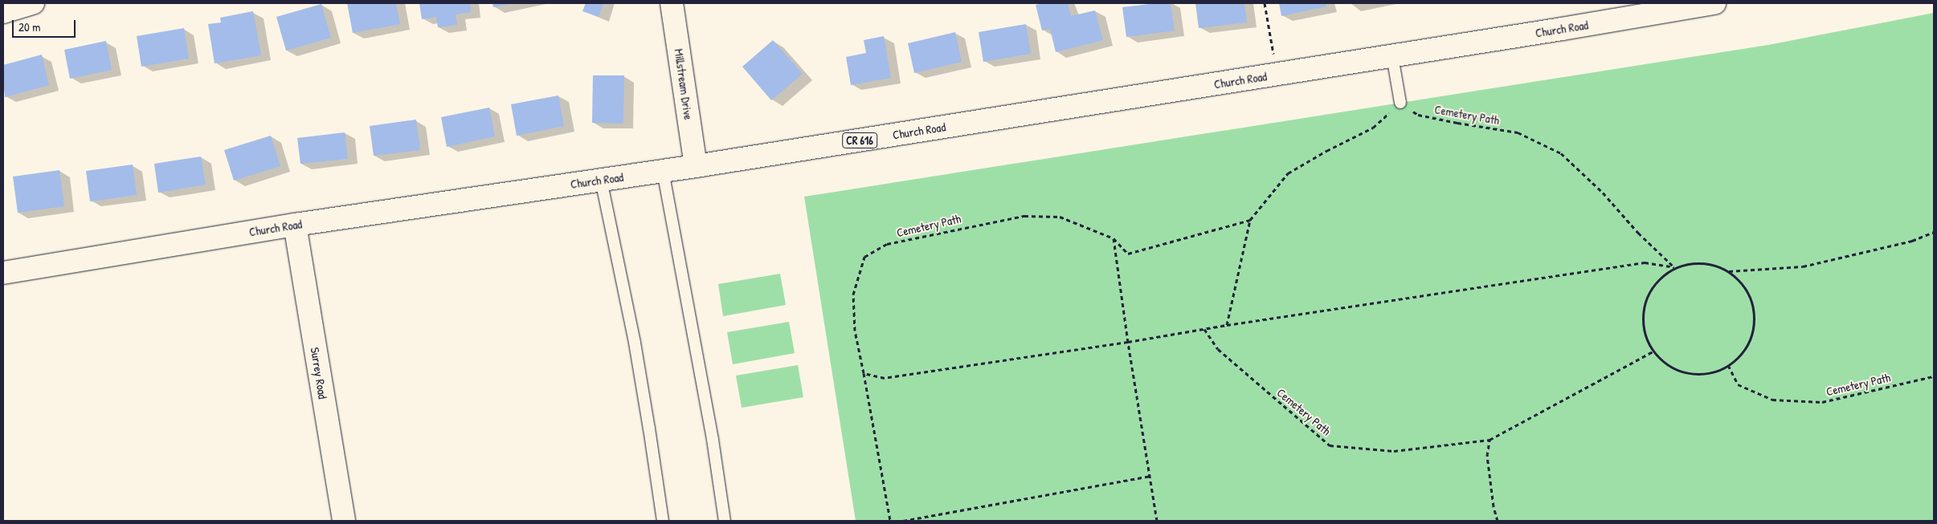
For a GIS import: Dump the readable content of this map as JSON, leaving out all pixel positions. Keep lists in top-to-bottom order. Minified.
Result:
{"streets":{"main road":["Church Road","Millstream Drive","CR 616","Surrey Road"],"path":["Cemetery Path"]},"crossings":[["Church Road","Millstream Drive"],["Church Road","Surrey Road"]],"scale_bar":"20 m"}
